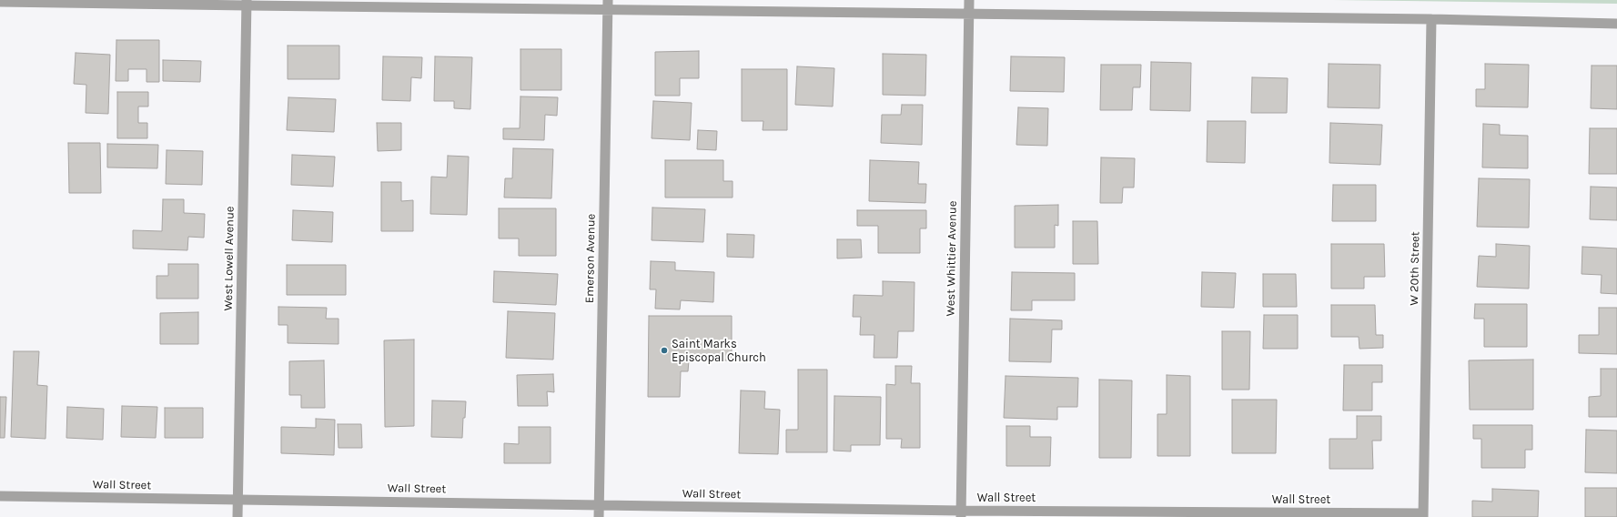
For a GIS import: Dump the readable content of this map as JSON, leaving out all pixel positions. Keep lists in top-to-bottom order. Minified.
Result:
{"streets":{"street":["West Lowell Avenue","Emerson Avenue","West Whittier Avenue","W 20th Street","Wall Street"]},"crossings":[["West Lowell Avenue","Wall Street"],["Emerson Avenue","Wall Street"],["West Whittier Avenue","Wall Street"],["W 20th Street","Wall Street"]],"places":["Saint Marks Episcopal Church"]}
